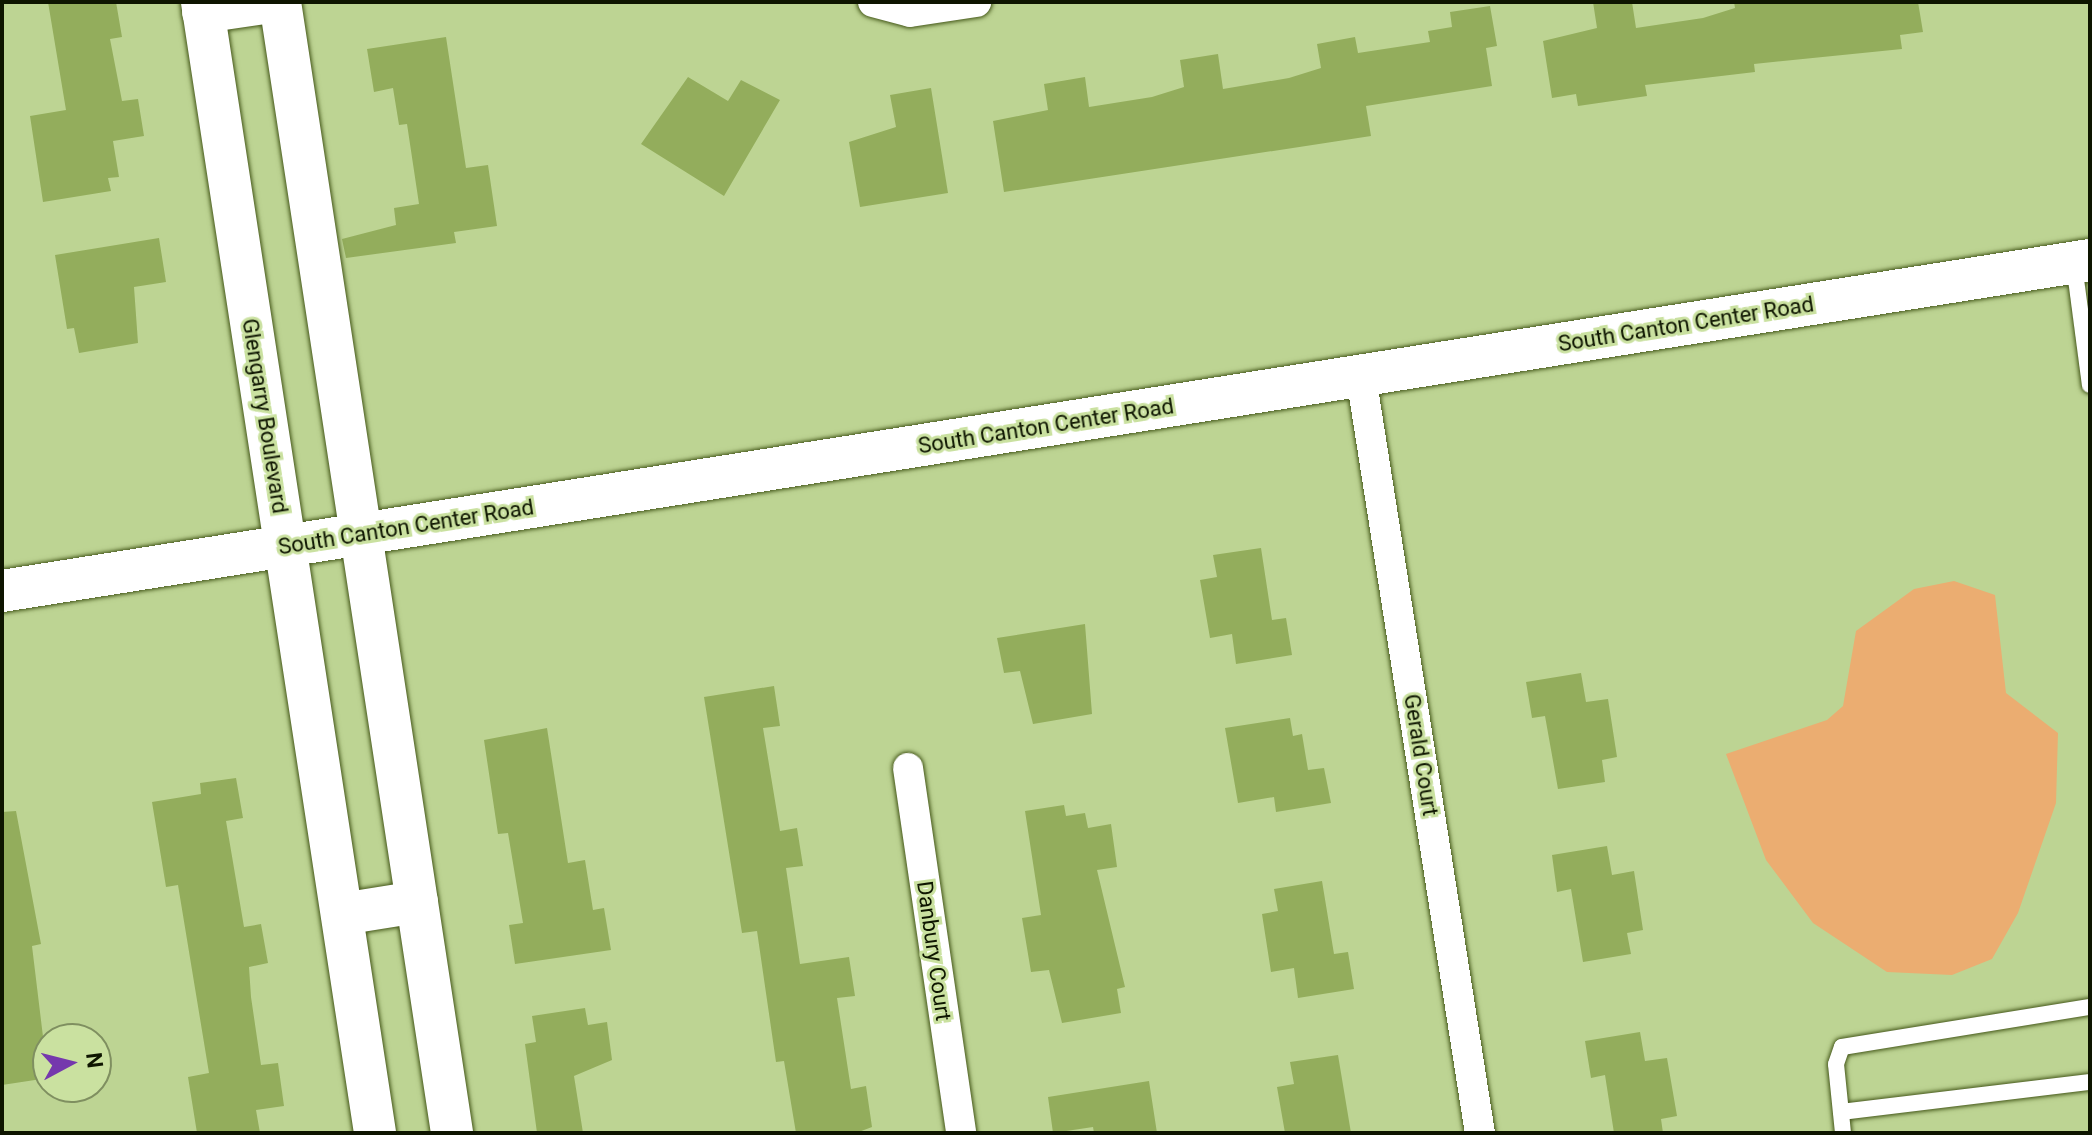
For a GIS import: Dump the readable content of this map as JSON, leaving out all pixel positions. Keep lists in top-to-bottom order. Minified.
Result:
{"streets":{"street":["South Canton Center Road","Glengarry Boulevard","Gerald Court","Danbury Court"]},"crossings":[["South Canton Center Road","Glengarry Boulevard"],["South Canton Center Road","Gerald Court"]],"north":"right"}
